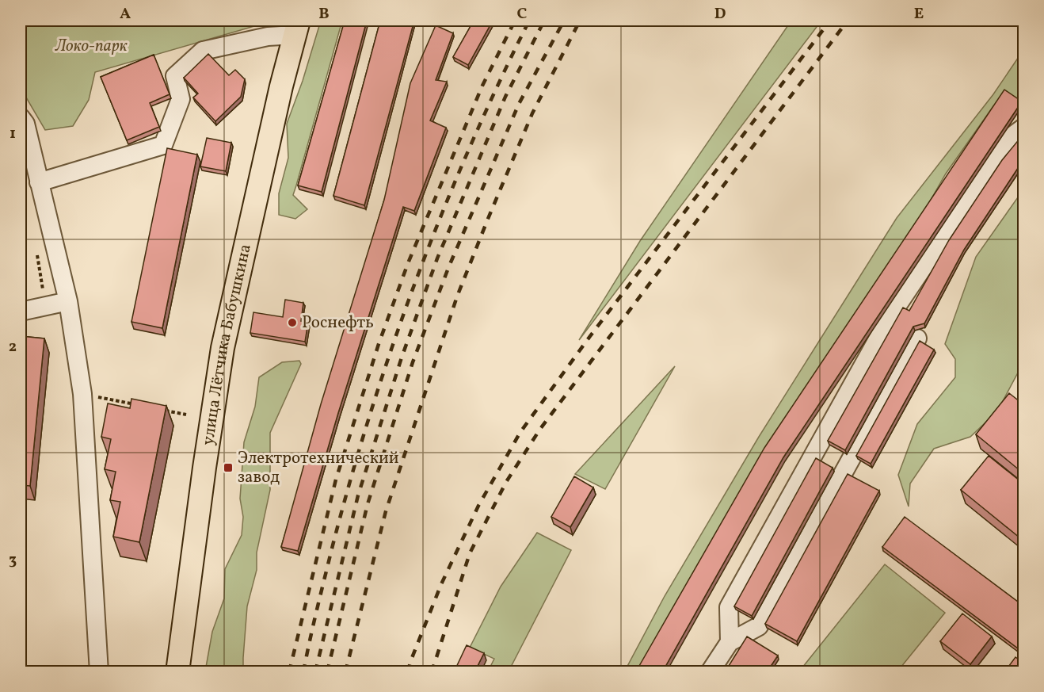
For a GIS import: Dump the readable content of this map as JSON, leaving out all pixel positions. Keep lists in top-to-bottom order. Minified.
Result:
{"streets":{"main road":["улица Лётчика Бабушкина"]},"parks":["Локо-парк"],"places":{"other":["Роснефть"],"transit":["Электротехнический завод"]},"grid":{"columns":["A","B","C","D","E"],"rows":["1","2","3"]}}
